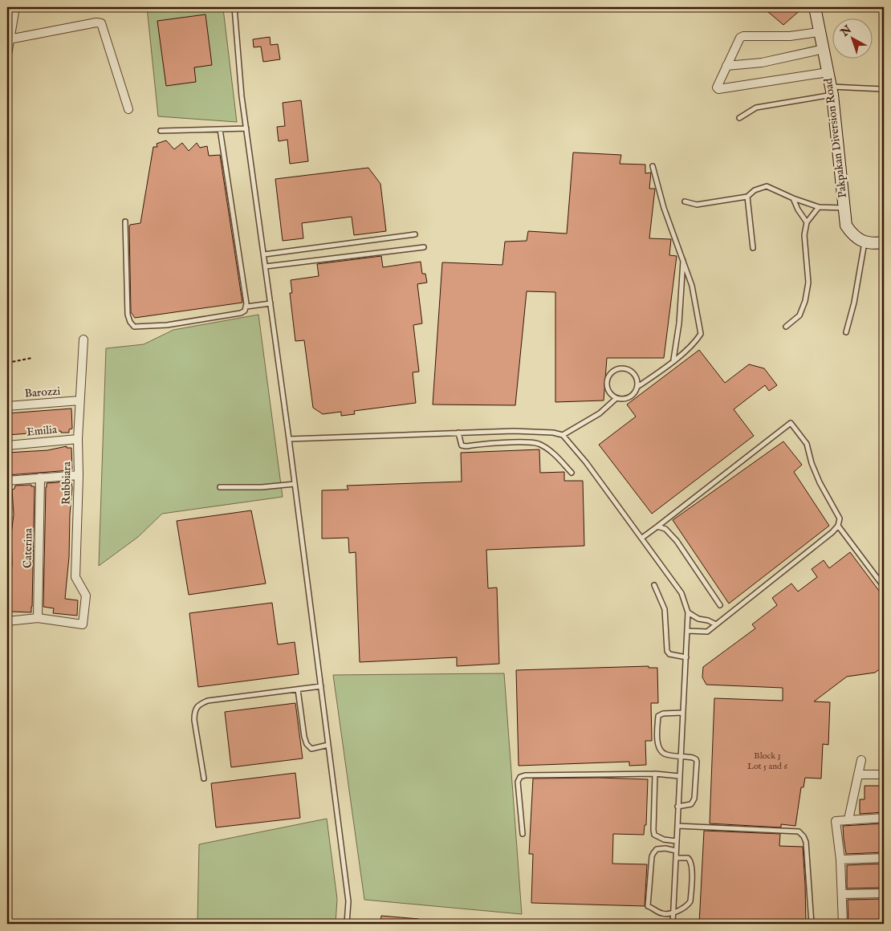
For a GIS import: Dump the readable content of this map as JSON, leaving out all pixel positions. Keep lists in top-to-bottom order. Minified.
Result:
{"streets":{"street":["Pakpakan Diversion Road","Barozzi","Emilia","Rubbiara","Caterina"]},"crossings":[["Barozzi","Rubbiara"],["Emilia","Rubbiara"],["Rubbiara","Caterina"]],"house_numbers":["Block 3 Lot 5 and 6"],"north":"top left"}
